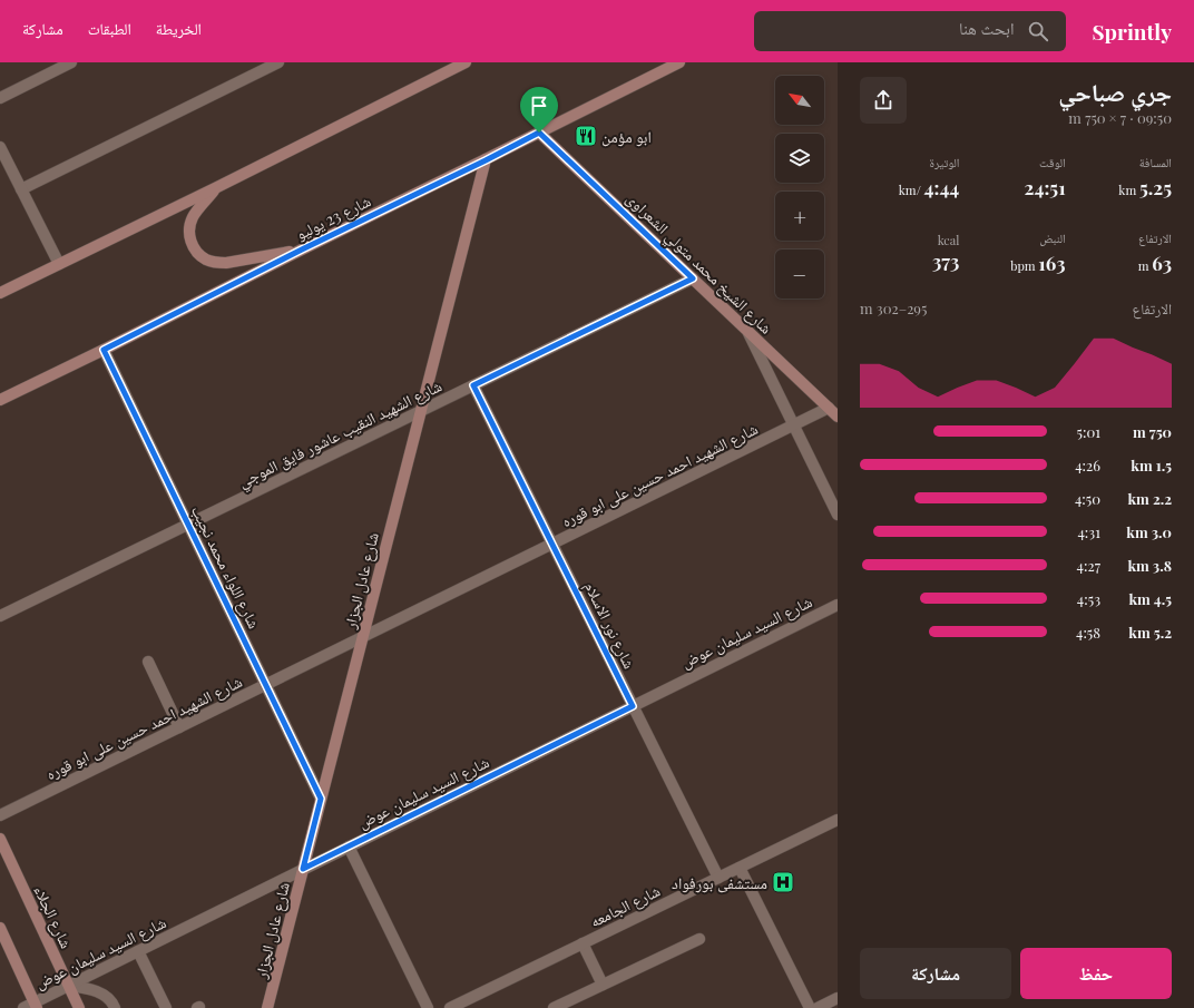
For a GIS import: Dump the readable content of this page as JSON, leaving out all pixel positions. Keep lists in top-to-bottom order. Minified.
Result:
{"streets":{"main road":["شارع 23 يوليو","شارع الشيخ محمد متولي الشعراوى","شارع عادل الجزار","شارع الجلاء"],"street":["شارع الشهيد النقيب عاشور فايق الموجي","شارع الشهيد احمد حسين على ابو قوره","شارع اللواء محمد نجيب","شارع نور الاسلام","شارع السيد سليمان عوض","شارع الجامعه"]},"crossings":[["شارع 23 يوليو","شارع الشيخ محمد متولي الشعراوى"],["شارع 23 يوليو","شارع اللواء محمد نجيب"],["شارع 23 يوليو","شارع عادل الجزار"],["شارع الشيخ محمد متولي الشعراوى","شارع الشهيد النقيب عاشور فايق الموجي"],["شارع الشيخ محمد متولي الشعراوى","شارع الشهيد احمد حسين على ابو قوره"],["شارع الشهيد النقيب عاشور فايق الموجي","شارع اللواء محمد نجيب"],["شارع الشهيد النقيب عاشور فايق الموجي","شارع عادل الجزار"],["شارع الشهيد النقيب عاشور فايق الموجي","شارع نور الاسلام"],["شارع الشهيد احمد حسين على ابو قوره","شارع اللواء محمد نجيب"],["شارع الشهيد احمد حسين على ابو قوره","شارع عادل الجزار"],["شارع الشهيد احمد حسين على ابو قوره","شارع نور الاسلام"],["شارع اللواء محمد نجيب","شارع عادل الجزار"],["شارع عادل الجزار","شارع السيد سليمان عوض"],["شارع نور الاسلام","شارع السيد سليمان عوض"],["شارع نور الاسلام","شارع الجامعه"],["شارع السيد سليمان عوض","شارع الجلاء"]],"places":{"restaurant":["ابو مؤمن"],"hospital":["مستشفى بورفواد"]},"north":"top left","page":{"header":"Sprintly","search":"ابحث هنا","nav":["الخريطة","الطبقات","مشاركة"],"heading":["جري صباحي","09:50 · 7 × 750 m"],"map_buttons":["+","−"],"stats":[["المسافة","5.25 km"],["الوقت","24:51"],["الوتيرة","4:44 /km"],["الارتفاع","63 m"],["النبض","163 bpm"],["kcal","373"]],"chart":["الارتفاع","295–302 m"],"list":[{"name":"750 m","note":"5:01"},{"name":"1.5 km","note":"4:26"},{"name":"2.2 km","note":"4:50"},{"name":"3.0 km","note":"4:31"},{"name":"3.8 km","note":"4:27"},{"name":"4.5 km","note":"4:53"},{"name":"5.2 km","note":"4:58"}],"buttons":["حفظ","مشاركة"]}}
